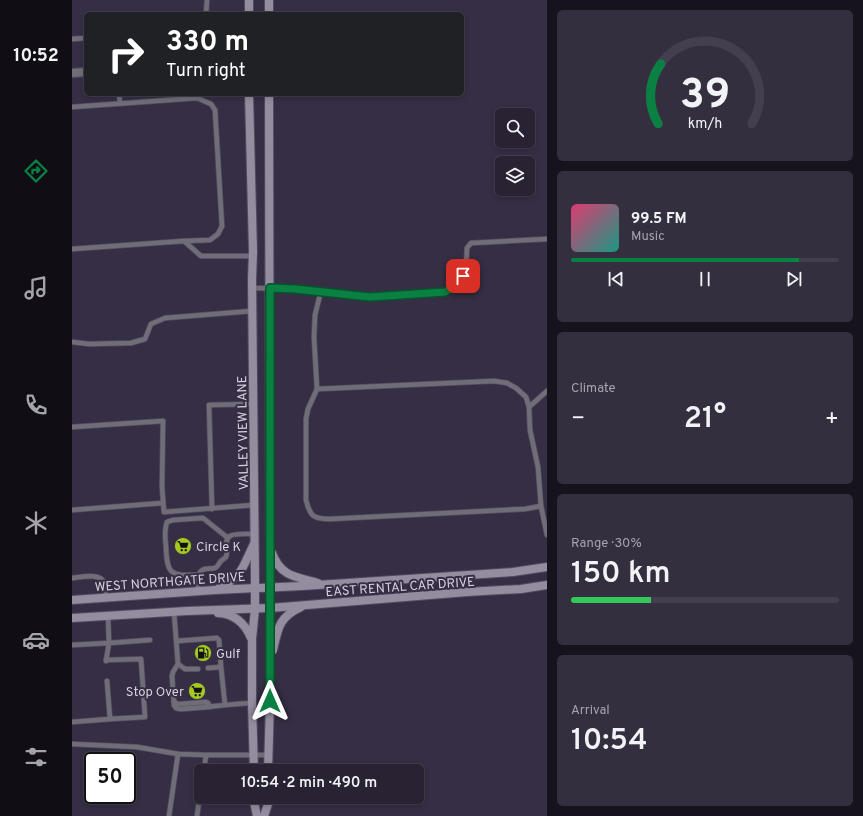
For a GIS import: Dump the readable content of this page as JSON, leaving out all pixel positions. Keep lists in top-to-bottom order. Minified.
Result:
{"streets":{"main road":["VALLEY VIEW LANE","WEST NORTHGATE DRIVE","EAST RENTAL CAR DRIVE"]},"crossings":[["VALLEY VIEW LANE","WEST NORTHGATE DRIVE"],["VALLEY VIEW LANE","EAST RENTAL CAR DRIVE"],["WEST NORTHGATE DRIVE","EAST RENTAL CAR DRIVE"]],"places":{"supermarket":["Circle K","Stop Over"],"fuel station":["Gulf"]},"page":{"tabs":"10:52","turn":["330 m","Turn right"],"song":["99.5 FM","Music"],"tile":["Climate",["Range · 30%","150 km"],["Arrival","10:54"]],"heat":["−","21°","+"],"limit":"50","trip":"10:54 · 2 min · 490 m","gauge":["39","km/h"]}}
